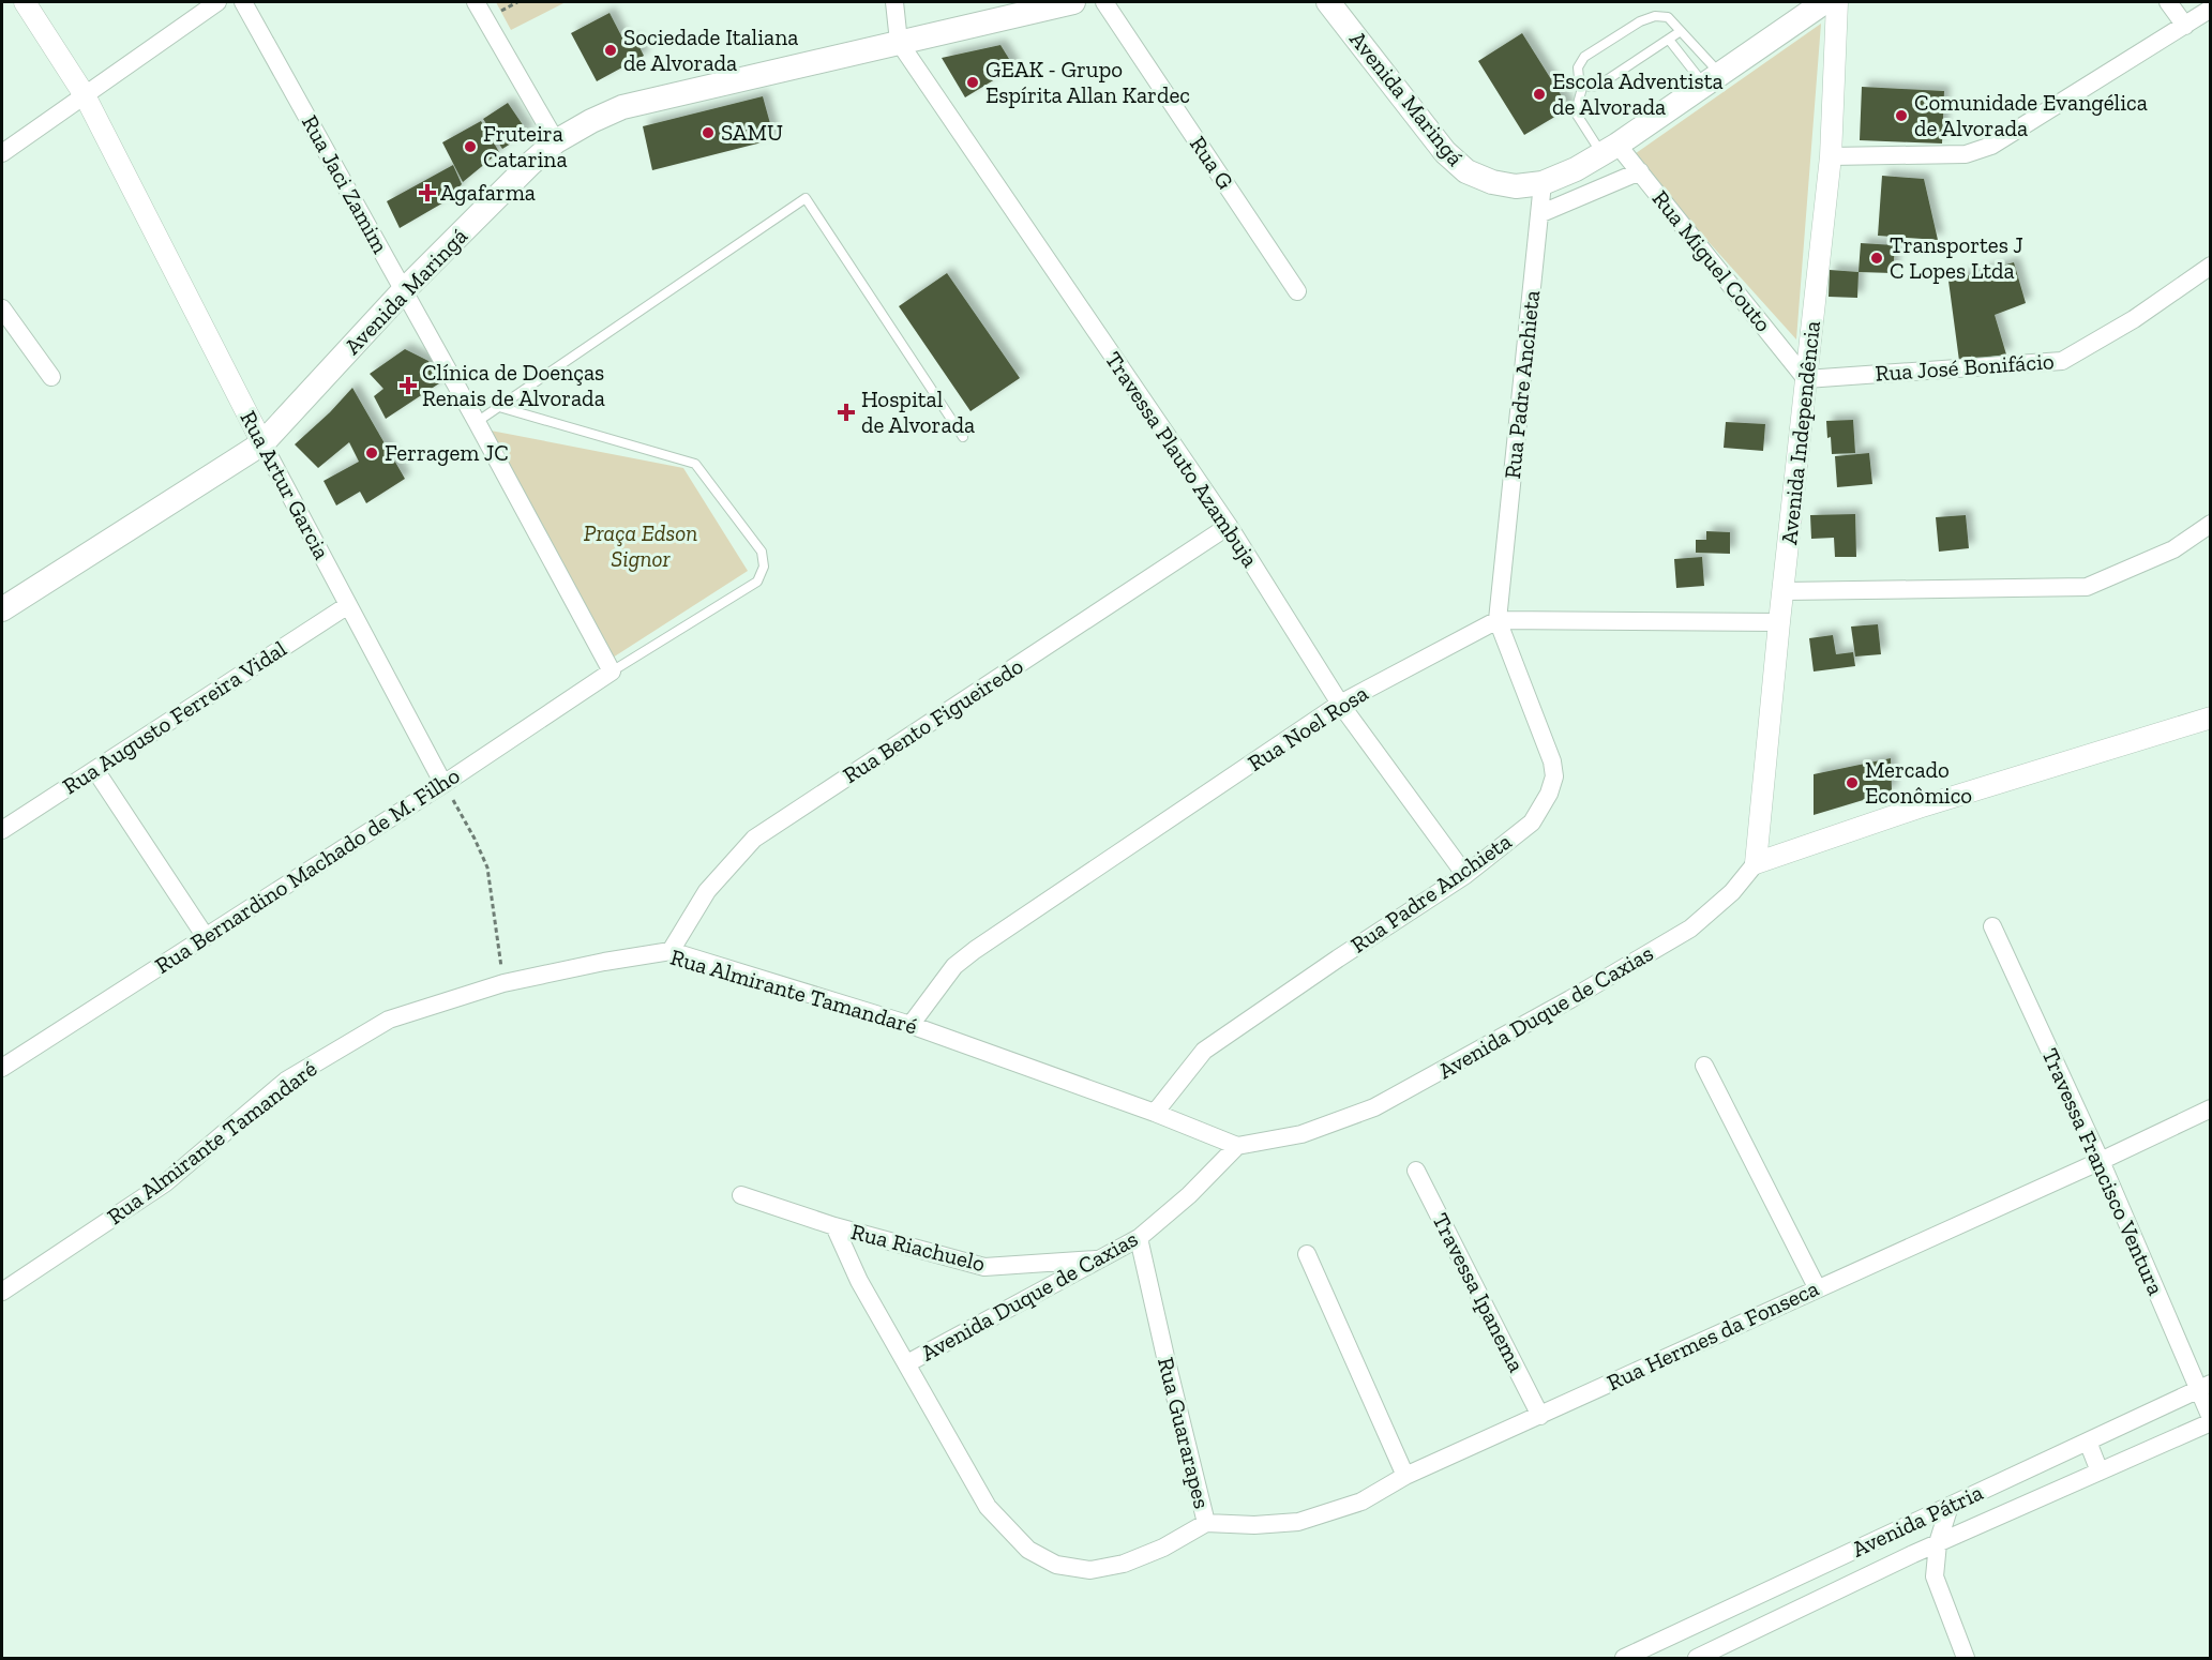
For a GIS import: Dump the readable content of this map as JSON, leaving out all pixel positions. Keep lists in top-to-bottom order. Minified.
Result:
{"streets":{"main road":["Avenida Maringá"],"street":["Rua G","Rua Jaci Zamim","Rua Miguel Couto","Rua José Bonifácio","Rua Padre Anchieta","Avenida Independência","Travessa Plauto Azambuja","Rua Artur Garcia","Rua Augusto Ferreira Vidal","Rua Bento Figueiredo","Rua Noel Rosa","Rua Bernardino Machado de M. Filho","Rua Almirante Tamandaré","Avenida Duque de Caxias","Travessa Francisco Ventura","Rua Riachuelo","Travessa Ipanema","Rua Hermes da Fonseca","Rua Guararapes","Avenida Pátria"]},"crossings":[["Avenida Maringá","Rua Jaci Zamim"],["Avenida Maringá","Rua Miguel Couto"],["Avenida Maringá","Rua Padre Anchieta"],["Avenida Maringá","Travessa Plauto Azambuja"],["Avenida Maringá","Rua Artur Garcia"],["Rua Jaci Zamim","Rua Bernardino Machado de M. Filho"],["Rua Miguel Couto","Rua José Bonifácio"],["Rua Miguel Couto","Avenida Independência"],["Rua José Bonifácio","Avenida Independência"],["Rua Padre Anchieta","Travessa Plauto Azambuja"],["Rua Padre Anchieta","Rua Noel Rosa"],["Rua Padre Anchieta","Rua Almirante Tamandaré"],["Avenida Independência","Rua Noel Rosa"],["Avenida Independência","Avenida Duque de Caxias"],["Travessa Plauto Azambuja","Rua Bento Figueiredo"],["Travessa Plauto Azambuja","Rua Noel Rosa"],["Rua Artur Garcia","Rua Augusto Ferreira Vidal"],["Rua Artur Garcia","Rua Bernardino Machado de M. Filho"],["Rua Bento Figueiredo","Rua Almirante Tamandaré"],["Rua Noel Rosa","Rua Almirante Tamandaré"],["Rua Almirante Tamandaré","Avenida Duque de Caxias"],["Avenida Duque de Caxias","Rua Riachuelo"],["Avenida Duque de Caxias","Rua Guararapes"],["Travessa Francisco Ventura","Rua Hermes da Fonseca"],["Travessa Francisco Ventura","Avenida Pátria"],["Rua Riachuelo","Rua Guararapes"],["Travessa Ipanema","Rua Hermes da Fonseca"],["Rua Hermes da Fonseca","Rua Guararapes"]],"parks":["Praça Edson Signor"],"places":{"other":["Sociedade Italiana de Alvorada","GEAK - Grupo Espírita Allan Kardec","Escola Adventista de Alvorada","Comunidade Evangélica de Alvorada","SAMU","Fruteira Catarina","Transportes J C Lopes Ltda","Ferragem JC","Mercado Econômico"],"health":["Agafarma","Clínica de Doenças Renais de Alvorada","Hospital de Alvorada"]}}
